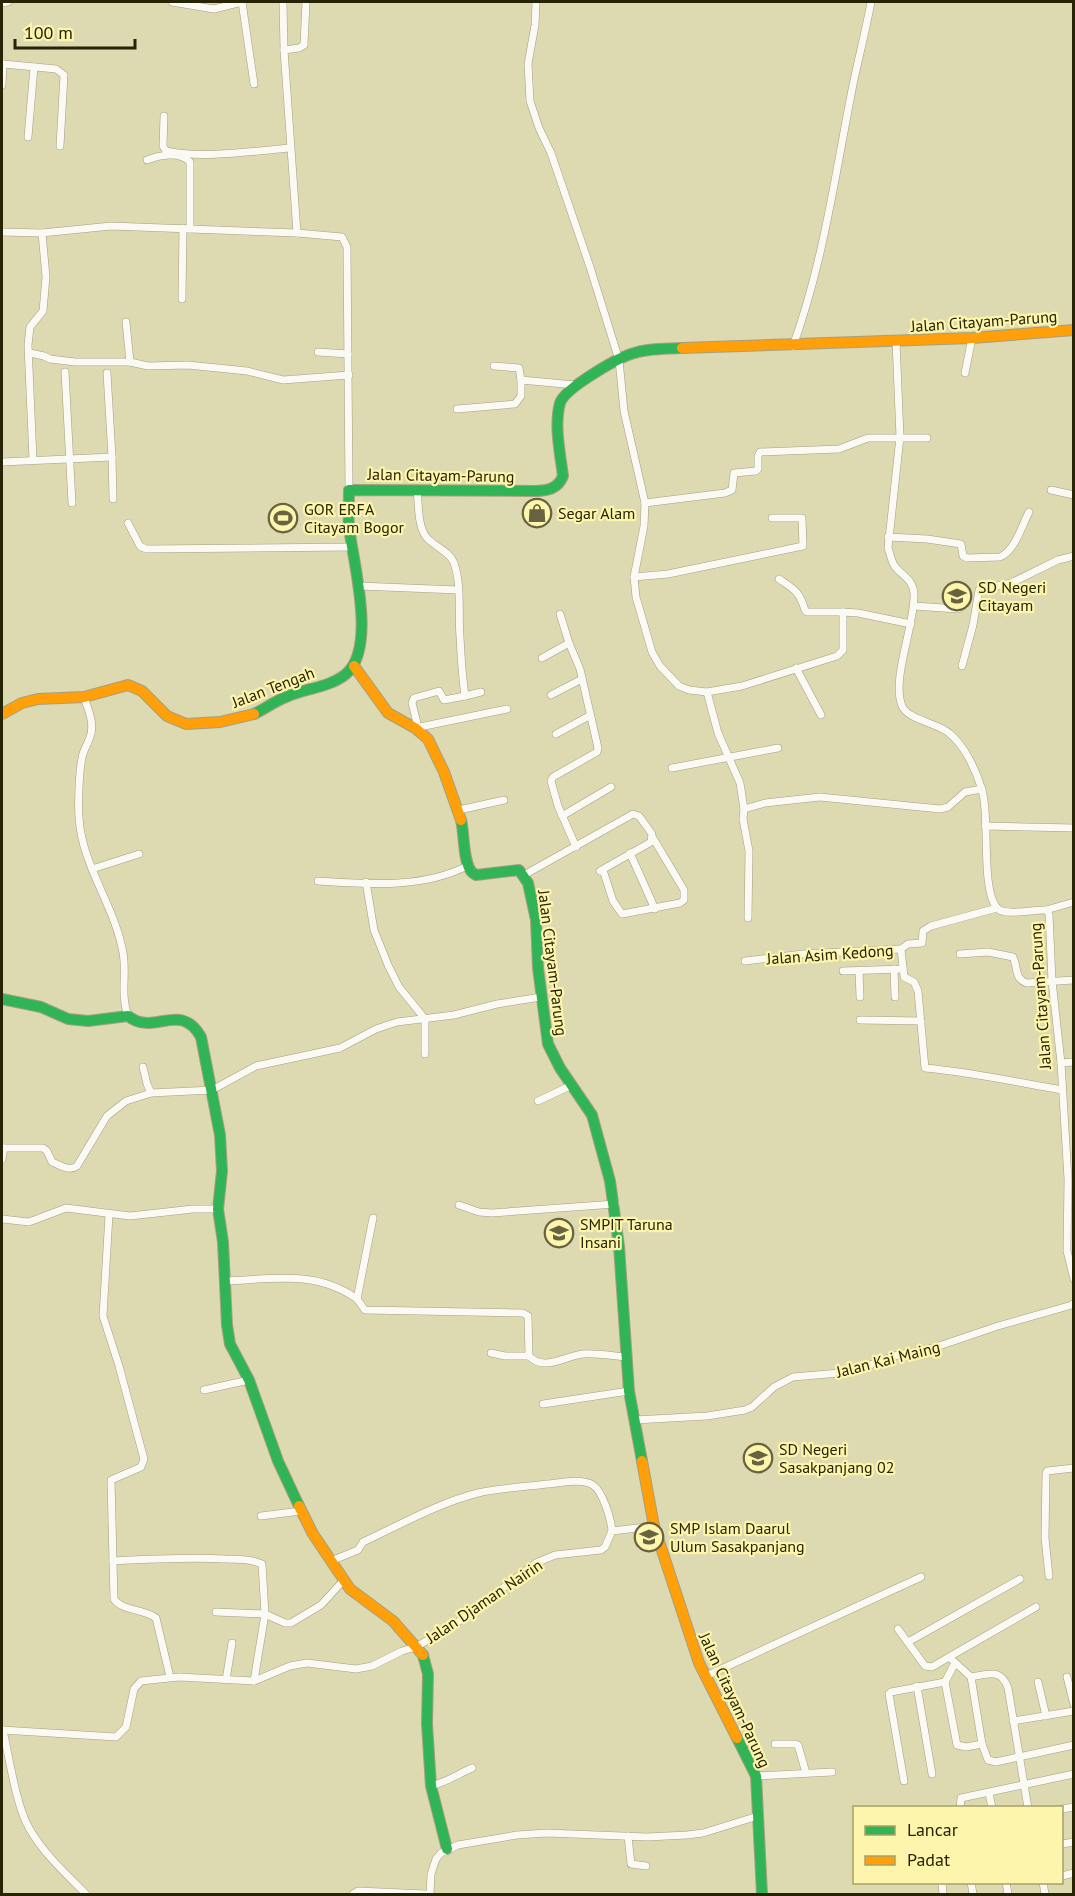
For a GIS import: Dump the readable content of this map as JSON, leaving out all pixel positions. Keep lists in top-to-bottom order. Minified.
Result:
{"streets":{"street":["Jalan Citayam-Parung","Jalan Tengah","Jalan Asim Kedong","Jalan Kai Maing","Jalan Djaman Nairin"]},"crossings":[["Jalan Citayam-Parung","Jalan Tengah"],["Jalan Citayam-Parung","Jalan Asim Kedong"],["Jalan Citayam-Parung","Jalan Kai Maing"]],"places":{"shop":["Segar Alam"],"sports":["GOR ERFA Citayam Bogor"],"school or university":["SD Negeri Citayam","SMPIT Taruna Insani","SD Negeri Sasakpanjang 02","SMP Islam Daarul Ulum Sasakpanjang"]},"legend":["Lancar","Padat"],"scale_bar":"100 m"}
